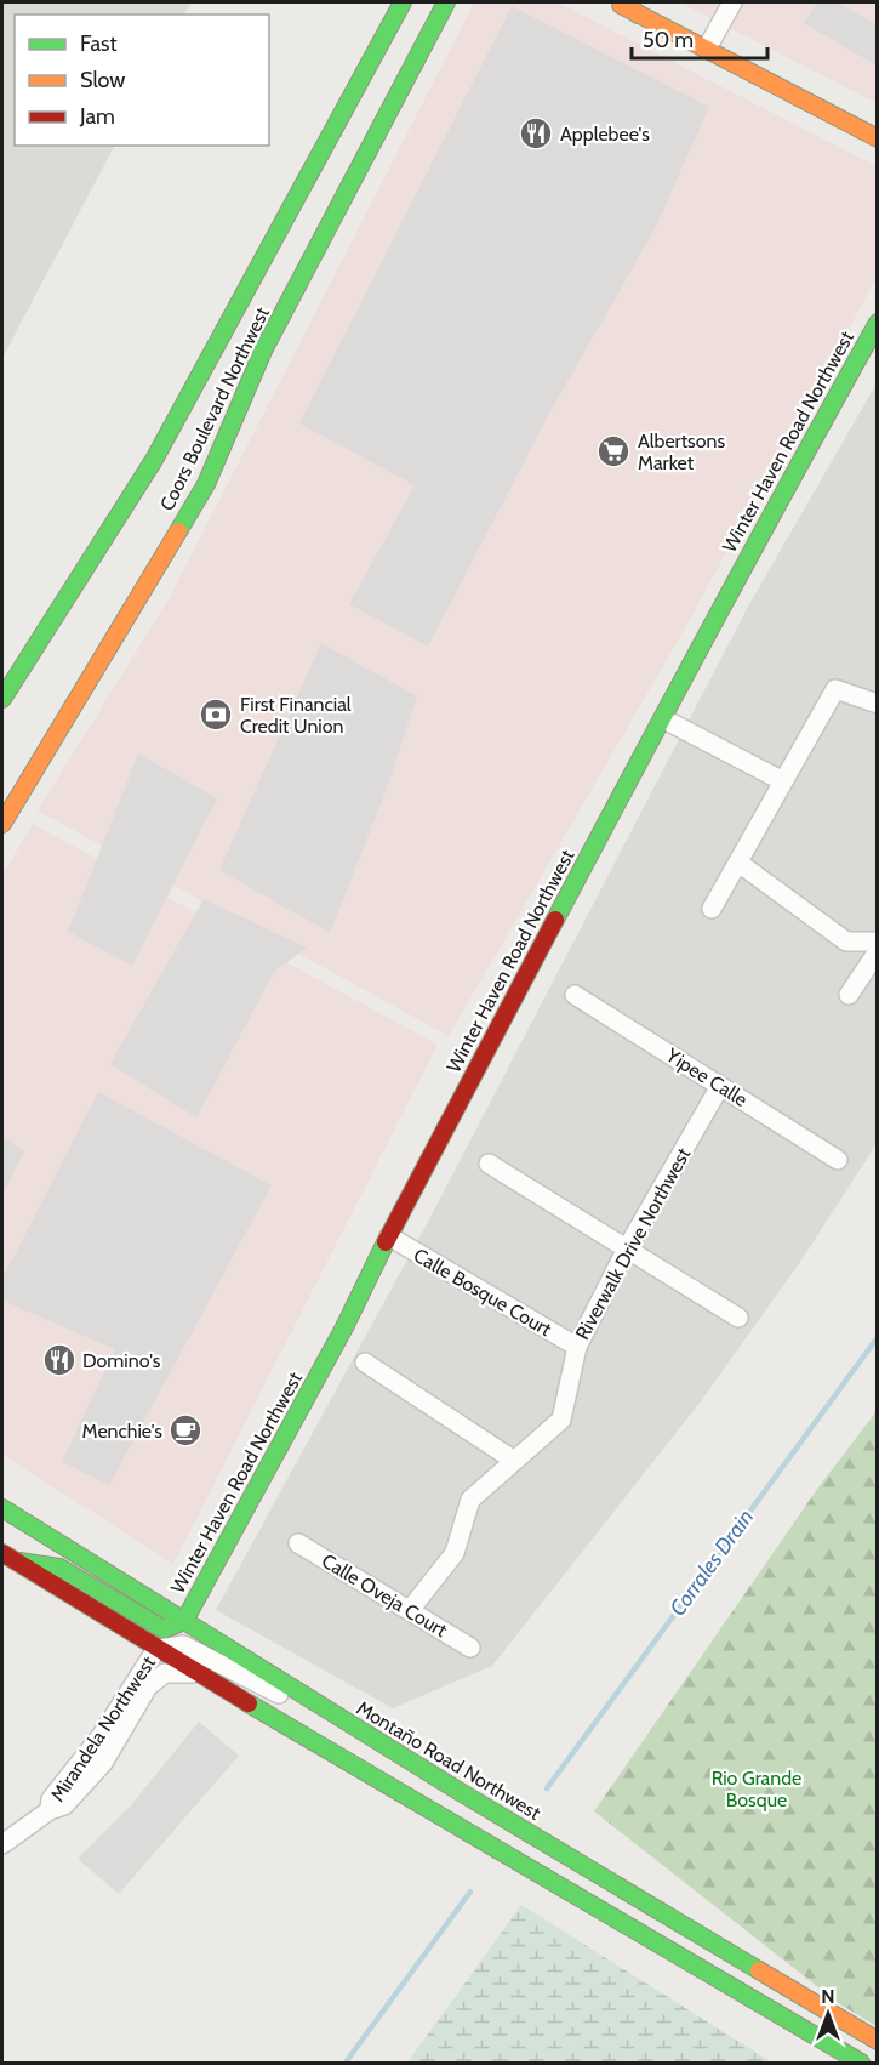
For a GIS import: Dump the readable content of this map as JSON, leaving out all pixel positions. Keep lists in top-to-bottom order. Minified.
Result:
{"streets":{"main road":["Coors Boulevard Northwest","Winter Haven Road Northwest","Montaño Road Northwest"],"street":["Yipee Calle","Riverwalk Drive Northwest","Calle Bosque Court","Calle Oveja Court","Mirandela Northwest"]},"crossings":[["Winter Haven Road Northwest","Calle Bosque Court"],["Winter Haven Road Northwest","Montaño Road Northwest"],["Yipee Calle","Riverwalk Drive Northwest"],["Riverwalk Drive Northwest","Calle Bosque Court"],["Riverwalk Drive Northwest","Calle Oveja Court"]],"water":["Corrales Drain"],"parks":["Rio Grande Bosque"],"places":{"restaurant":["Applebee's","Domino's"],"supermarket":["Albertsons Market"],"bank":["First Financial Credit Union"],"cafe":["Menchie's"]},"legend":["Fast","Slow","Jam"],"scale_bar":"50 m","north":"top"}
